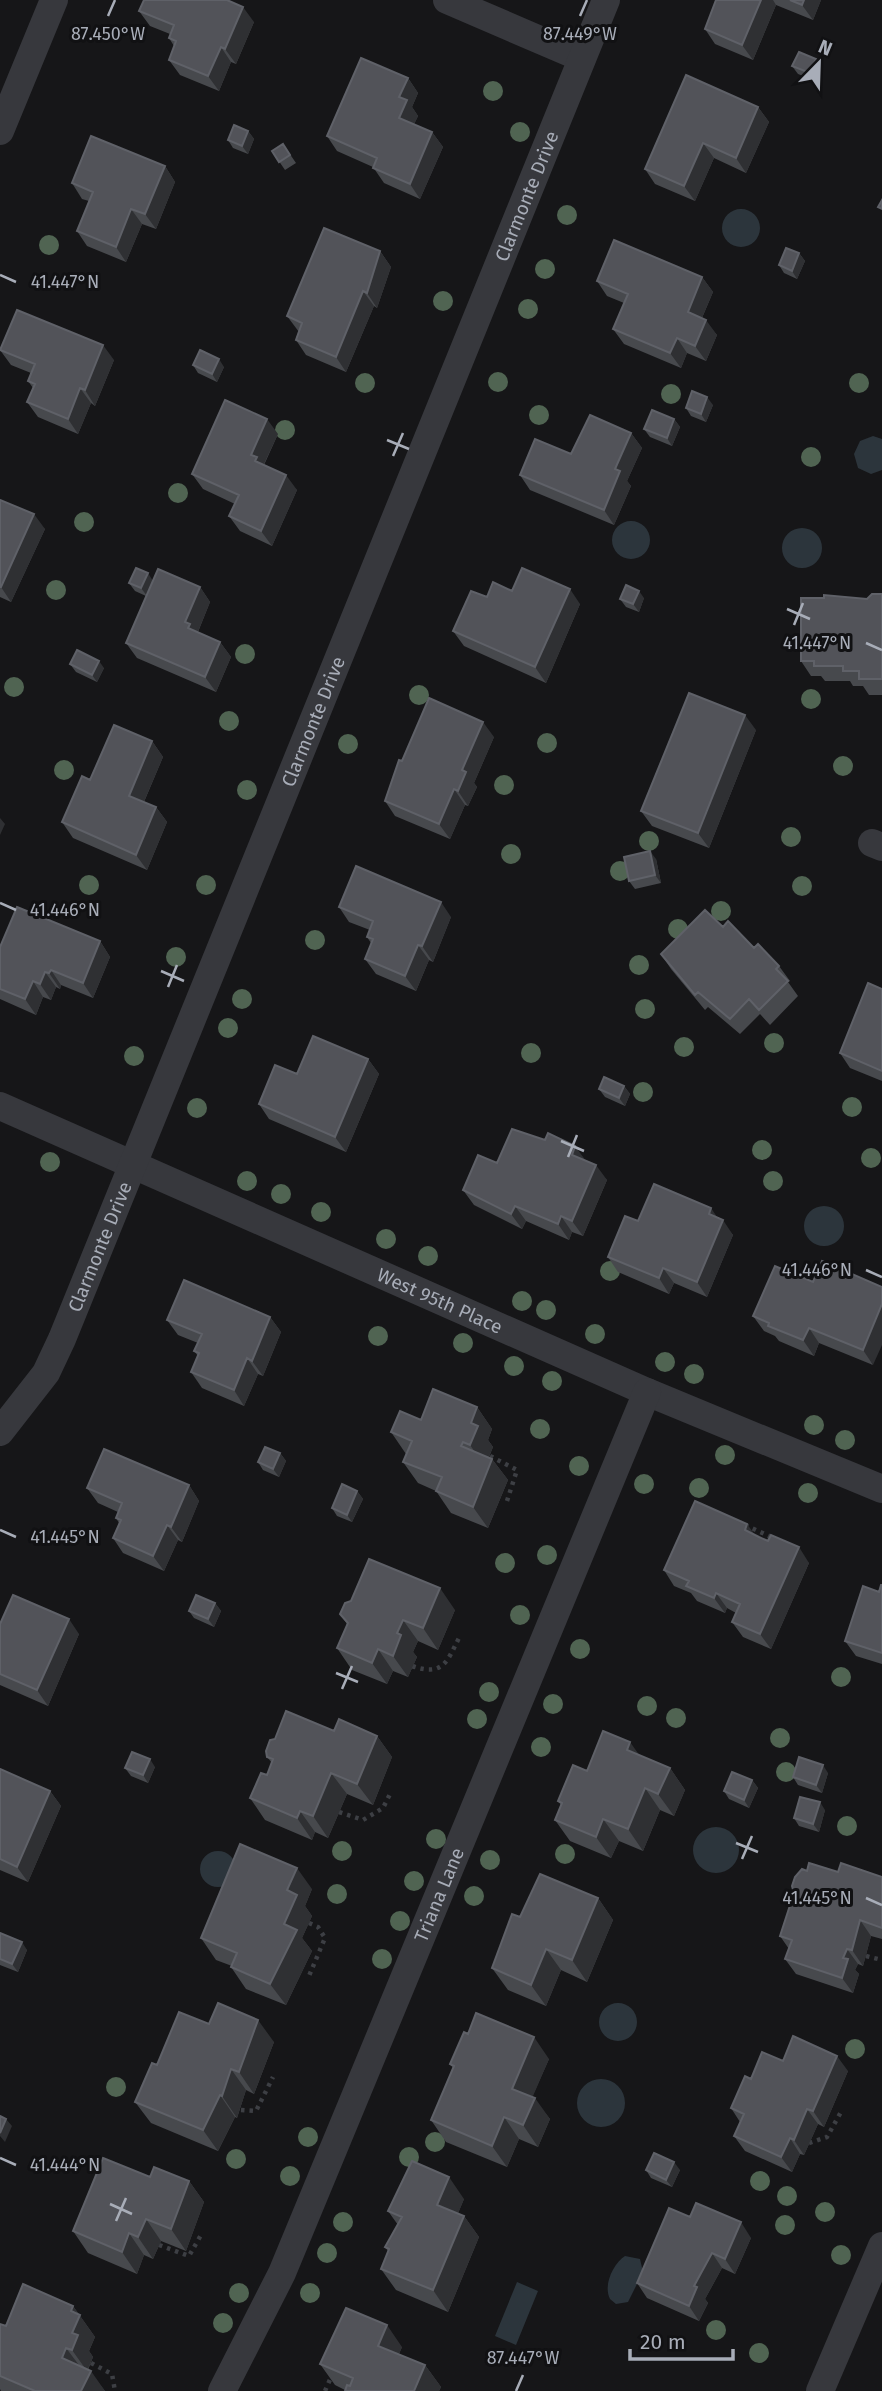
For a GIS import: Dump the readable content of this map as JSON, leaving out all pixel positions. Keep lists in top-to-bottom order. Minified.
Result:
{"streets":{"street":["Clarmonte Drive","West 95th Place","Triana Lane"]},"crossings":[["Clarmonte Drive","West 95th Place"],["West 95th Place","Triana Lane"]],"scale_bar":"20 m","north":"top right","coordinates":["87.450°W","87.449°W","41.447°N","41.446°N","41.445°N","41.444°N","87.447°W"]}
